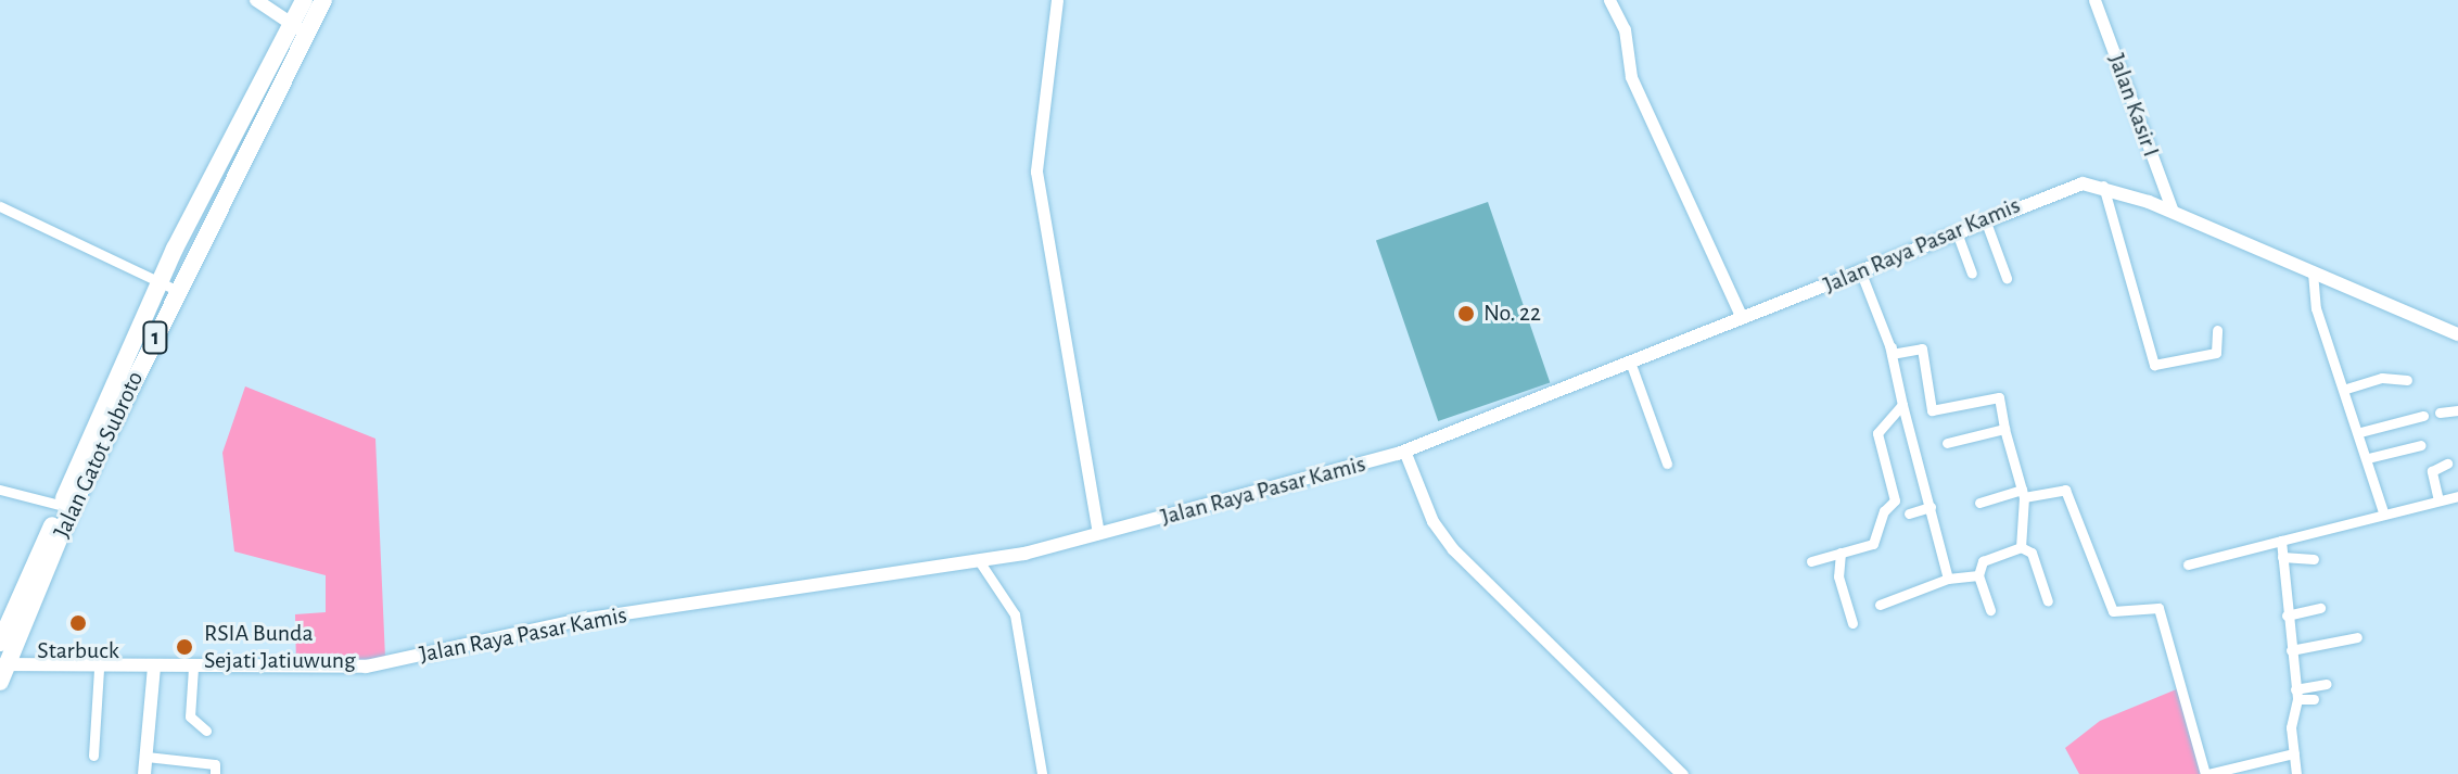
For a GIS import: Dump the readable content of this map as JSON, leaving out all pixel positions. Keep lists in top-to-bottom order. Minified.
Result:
{"streets":{"highway":["1","Jalan Gatot Subroto"],"main road":["Jalan Raya Pasar Kamis"],"street":["Jalan Kasir I"]},"crossings":[["Jalan Kasir I","Jalan Raya Pasar Kamis"],["Jalan Raya Pasar Kamis","Jalan Gatot Subroto"]],"places":["No. 22","Starbuck","RSIA Bunda Sejati Jatiuwung"]}
